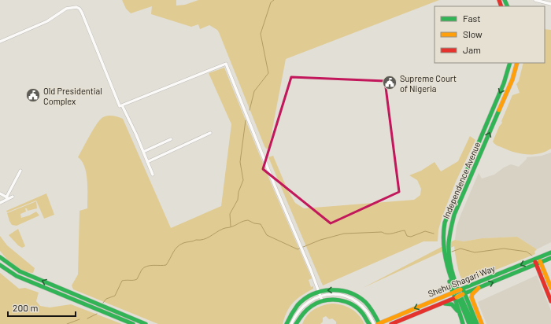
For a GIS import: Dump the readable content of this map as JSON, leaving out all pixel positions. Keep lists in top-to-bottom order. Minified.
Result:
{"streets":{"main road":["Independence Avenue","Shehu Shagari Way"]},"places":{"public building":["Supreme Court of Nigeria","Old Presidential Complex"]},"legend":["Fast","Slow","Jam"],"scale_bar":"200 m"}
